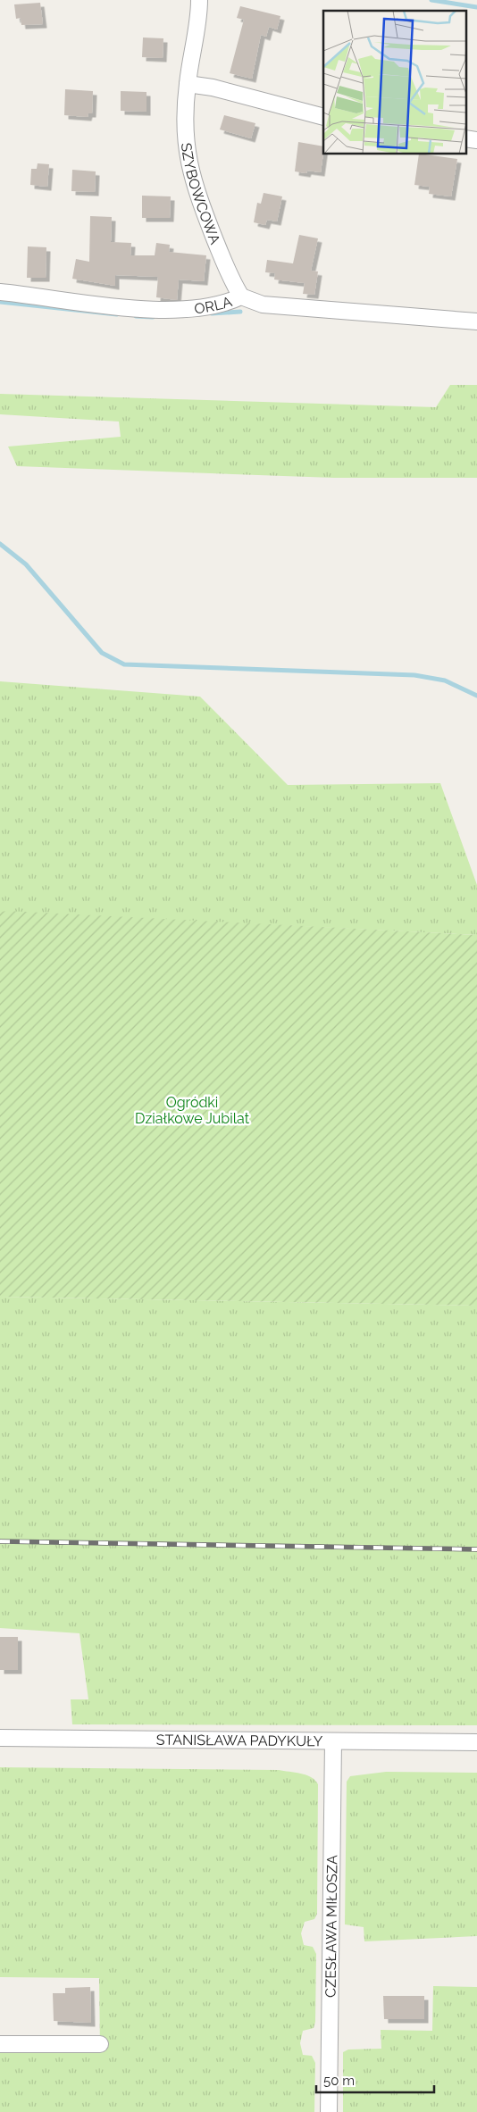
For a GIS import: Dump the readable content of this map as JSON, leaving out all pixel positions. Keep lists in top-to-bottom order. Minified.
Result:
{"streets":{"street":["SZYBOWCOWA","ORLA","STANISŁAWA PADYKUŁY","CZESŁAWA MIŁOSZA"]},"crossings":[["SZYBOWCOWA","ORLA"],["STANISŁAWA PADYKUŁY","CZESŁAWA MIŁOSZA"]],"parks":["Ogródki Działkowe Jubilat"],"scale_bar":"50 m"}
